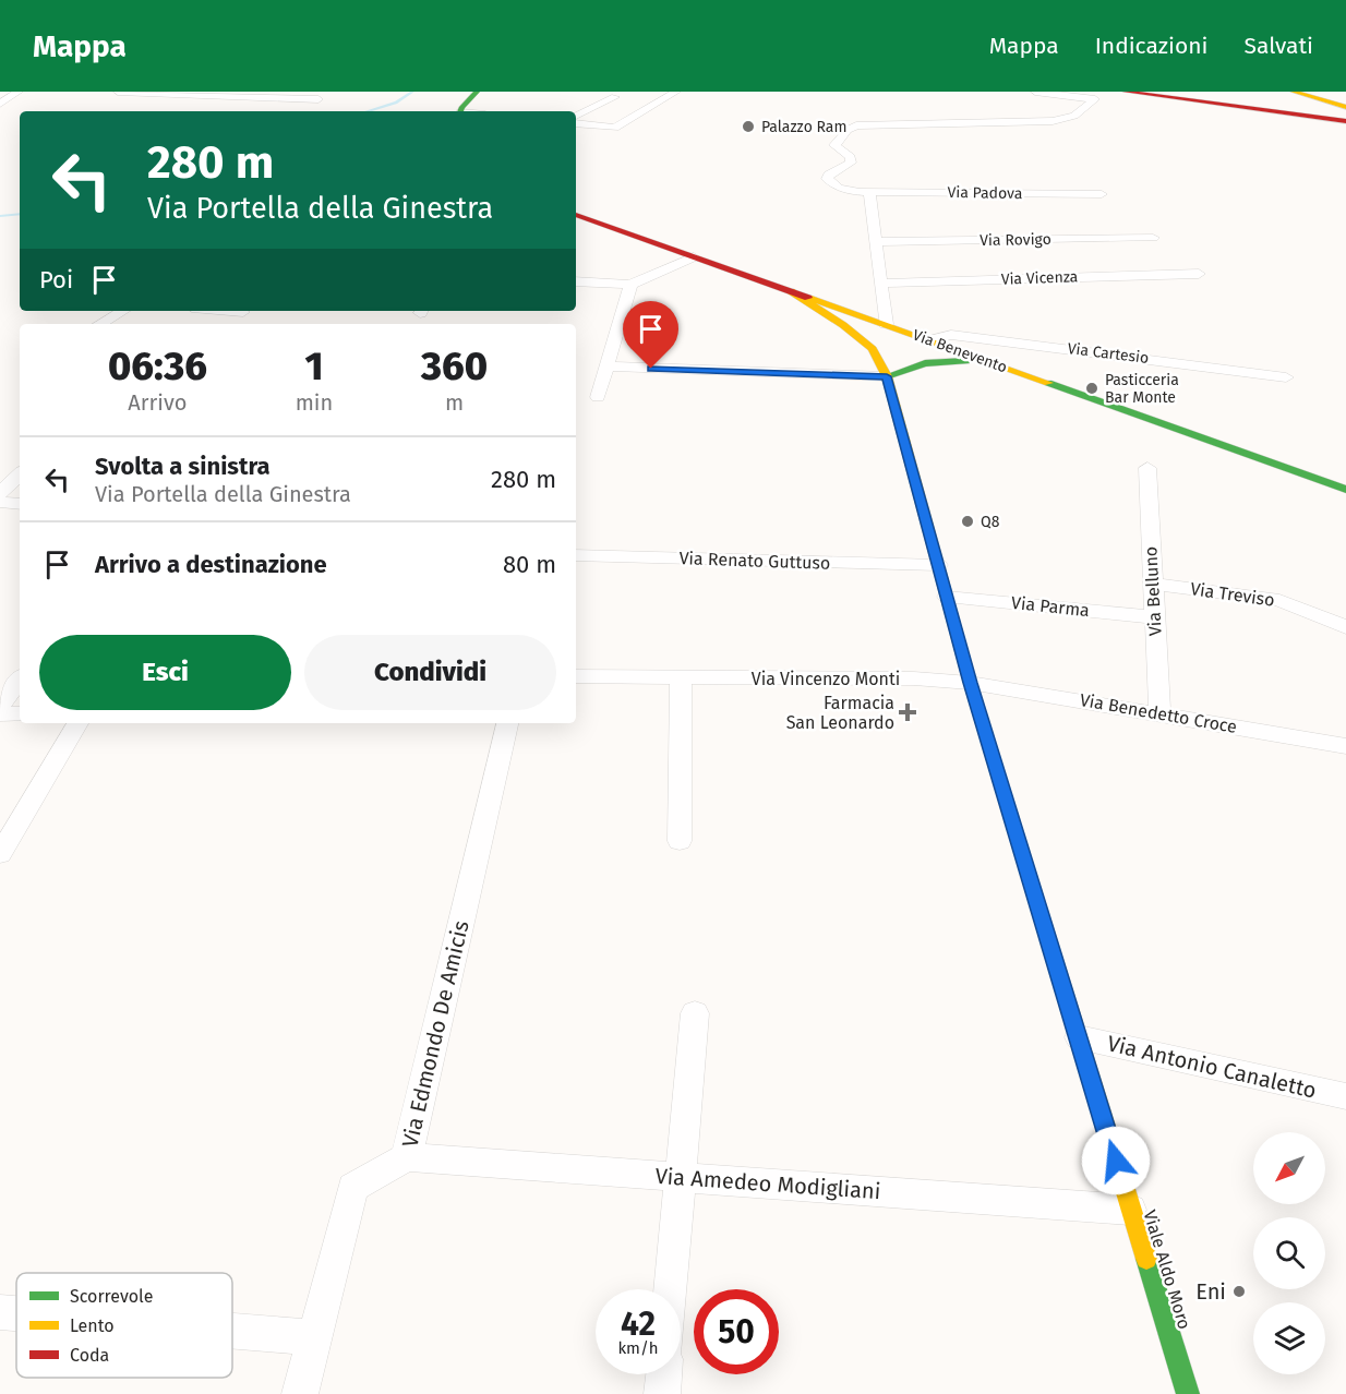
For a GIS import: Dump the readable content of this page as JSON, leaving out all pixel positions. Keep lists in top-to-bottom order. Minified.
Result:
{"streets":{"main road":["Via Benevento","Viale Aldo Moro"],"street":["Via Padova","Via Rovigo","Via Vicenza","Via Cartesio","Via Renato Guttuso","Via Belluno","Via Treviso","Via Parma","Via Vincenzo Monti","Via Benedetto Croce","Via Edmondo De Amicis","Via Antonio Canaletto","Via Amedeo Modigliani"]},"crossings":[["Via Benevento","Via Cartesio"],["Via Benevento","Viale Aldo Moro"],["Via Renato Guttuso","Viale Aldo Moro"],["Via Belluno","Via Treviso"],["Via Belluno","Via Parma"],["Via Belluno","Via Benedetto Croce"],["Via Parma","Viale Aldo Moro"],["Via Vincenzo Monti","Via Benedetto Croce"],["Via Vincenzo Monti","Viale Aldo Moro"],["Via Benedetto Croce","Viale Aldo Moro"],["Via Edmondo De Amicis","Via Amedeo Modigliani"],["Via Antonio Canaletto","Viale Aldo Moro"],["Via Amedeo Modigliani","Viale Aldo Moro"]],"places":{"other":["Palazzo Ram","Pasticceria Bar Monte","Q8","Eni"],"health":["Farmacia San Leonardo"]},"legend":["Scorrevole","Lento","Coda"],"north":"bottom left","page":{"header":"Mappa","nav":["Mappa","Indicazioni","Salvati"],"turn":["280 m","Via Portella della Ginestra"],"then":"Poi","eta":["06:36","Arrivo","1","min","360","m"],"list":[{"name":"Svolta a sinistra","note":"Via Portella della Ginestra","value":"280 m"},{"name":"Arrivo a destinazione","value":"80 m"}],"buttons":["Esci","Condividi"],"speed":"42 km/h","limit":"50"}}
